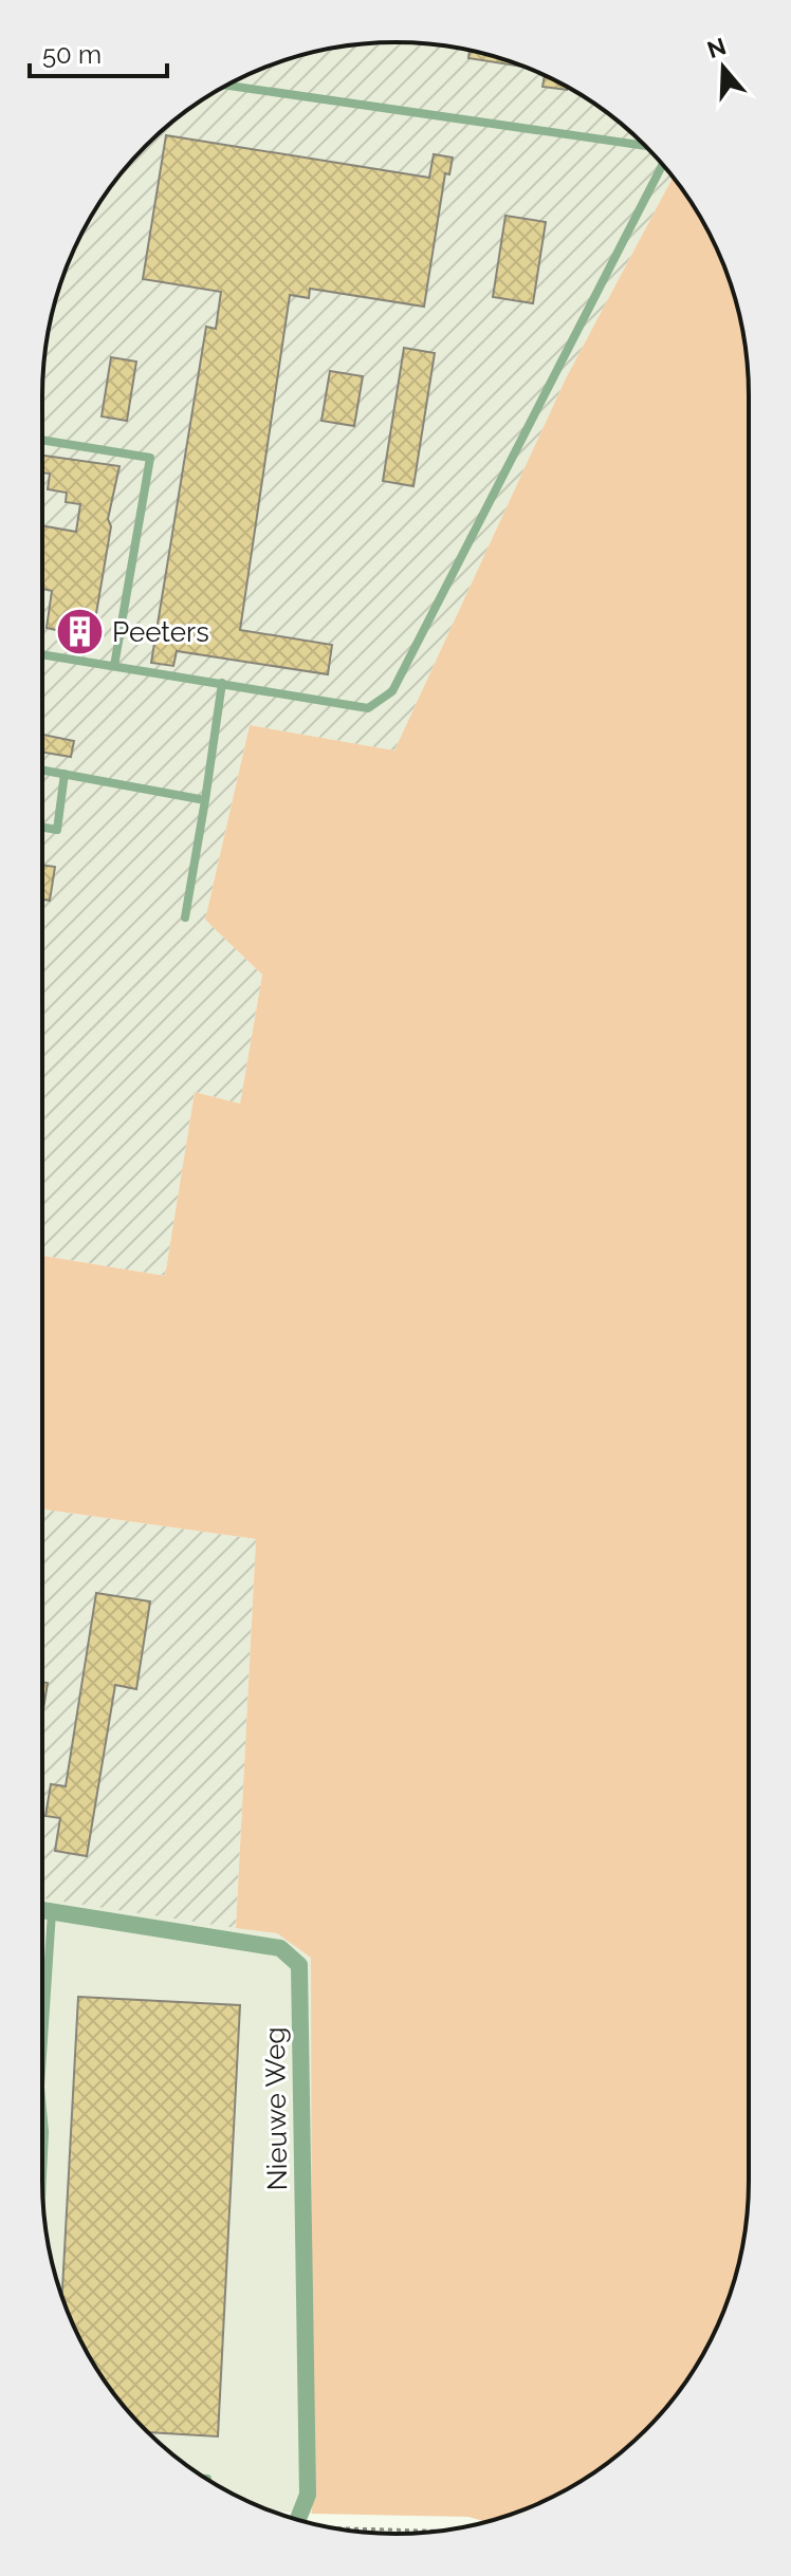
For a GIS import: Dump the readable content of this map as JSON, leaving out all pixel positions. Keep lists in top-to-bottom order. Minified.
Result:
{"streets":{"street":["Nieuwe Weg"]},"places":{"building":["Peeters"]},"scale_bar":"50 m","north":"top"}
